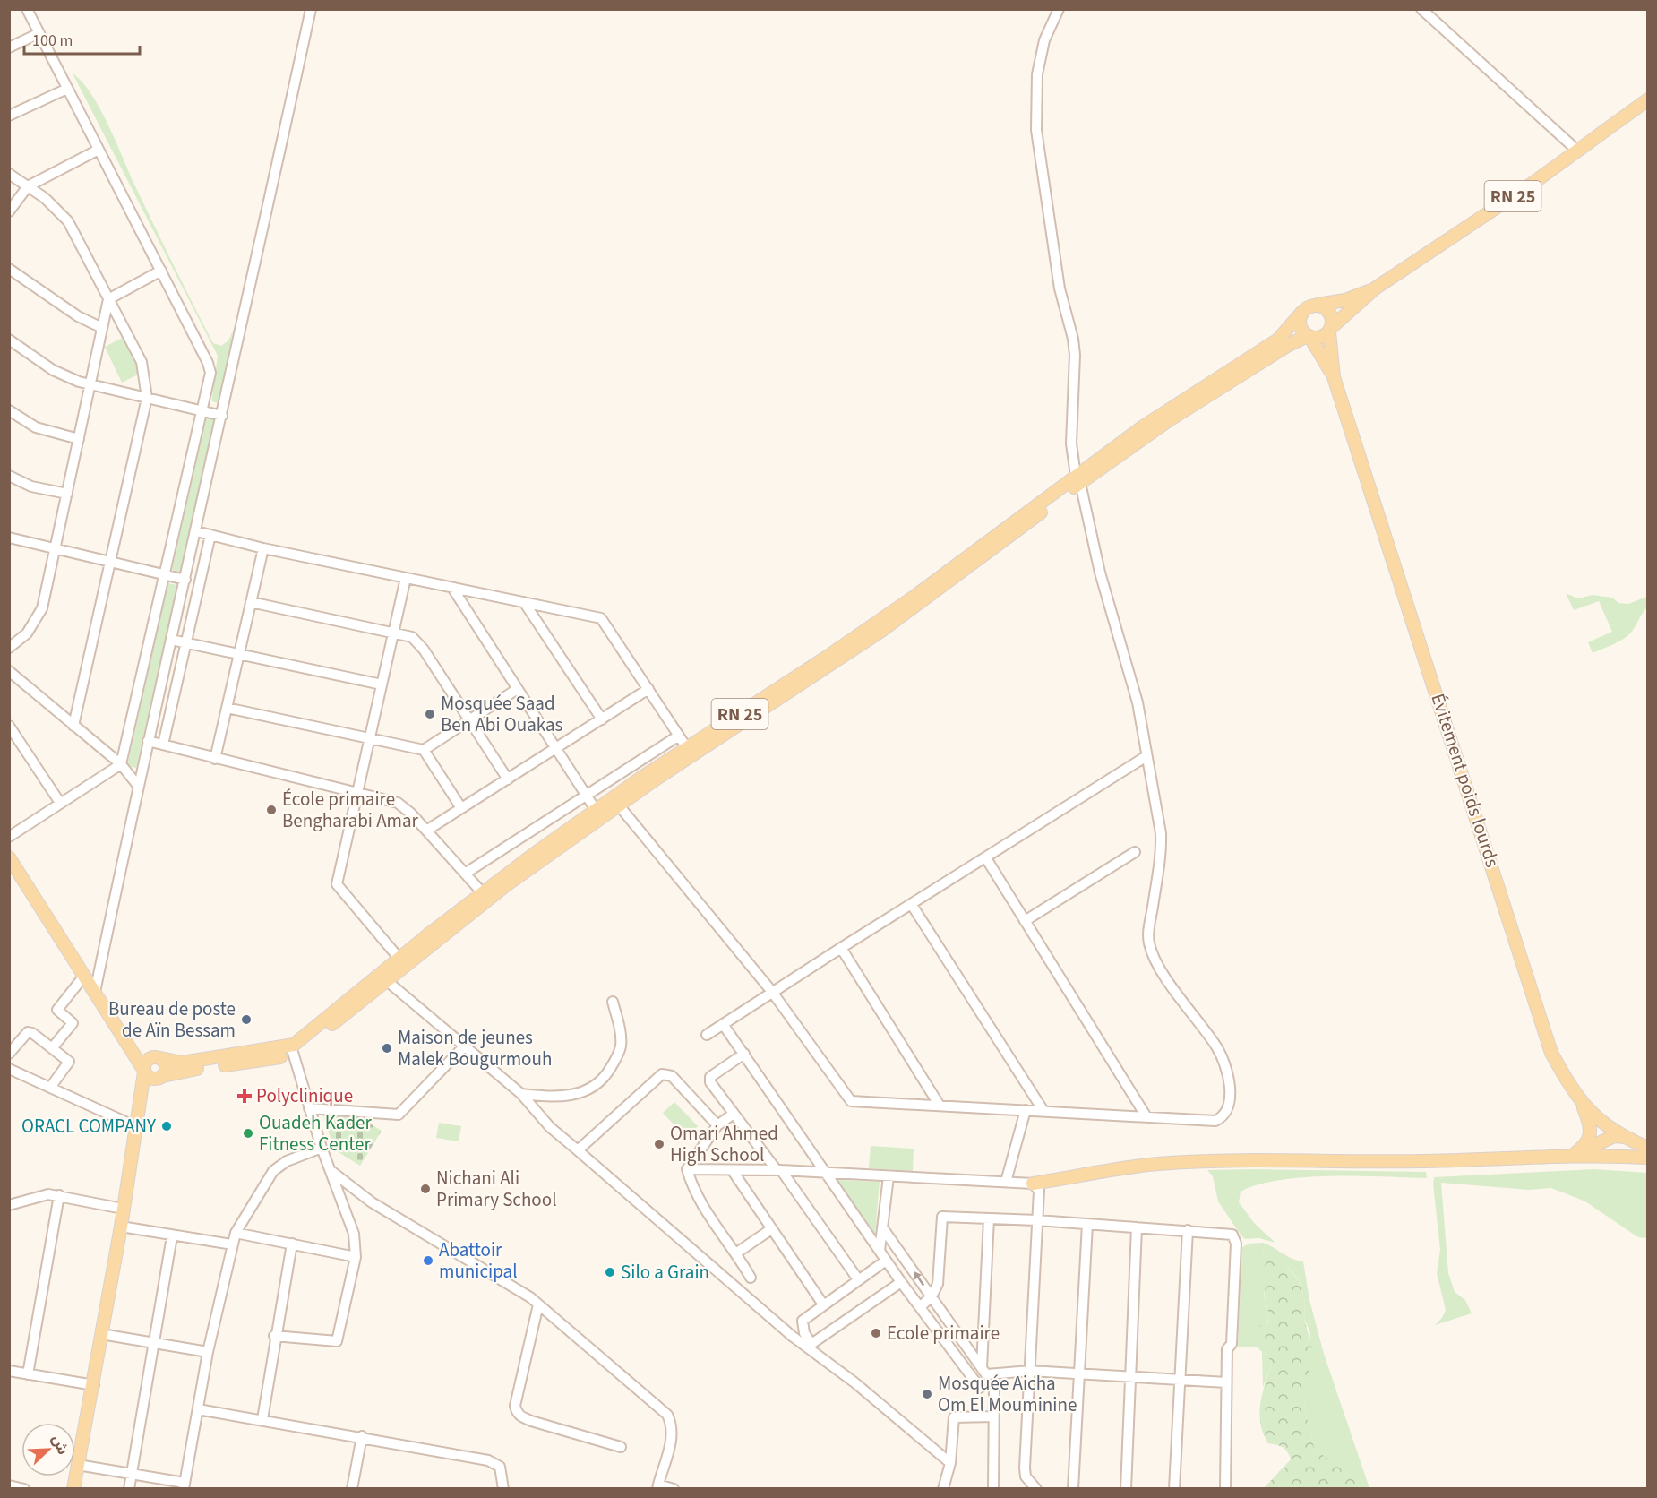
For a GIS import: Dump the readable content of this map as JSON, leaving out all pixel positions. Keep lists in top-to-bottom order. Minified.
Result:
{"streets":{"main road":["RN 25","Évitement poids lourds"]},"crossings":[["RN 25","Évitement poids lourds"]],"places":{"other":["Mosquée Saad Ben Abi Ouakas","École primaire Bengharabi Amar","Bureau de poste de Aïn Bessam","Maison de jeunes Malek Bougurmouh","ORACL COMPANY","Ouadeh Kader Fitness Center","Omari Ahmed High School","Nichani Ali Primary School","Abattoir municipal","Silo a Grain","Ecole primaire","Mosquée Aicha Om El Mouminine"],"health":["Polyclinique"]},"scale_bar":"100 m","north":"top right"}
